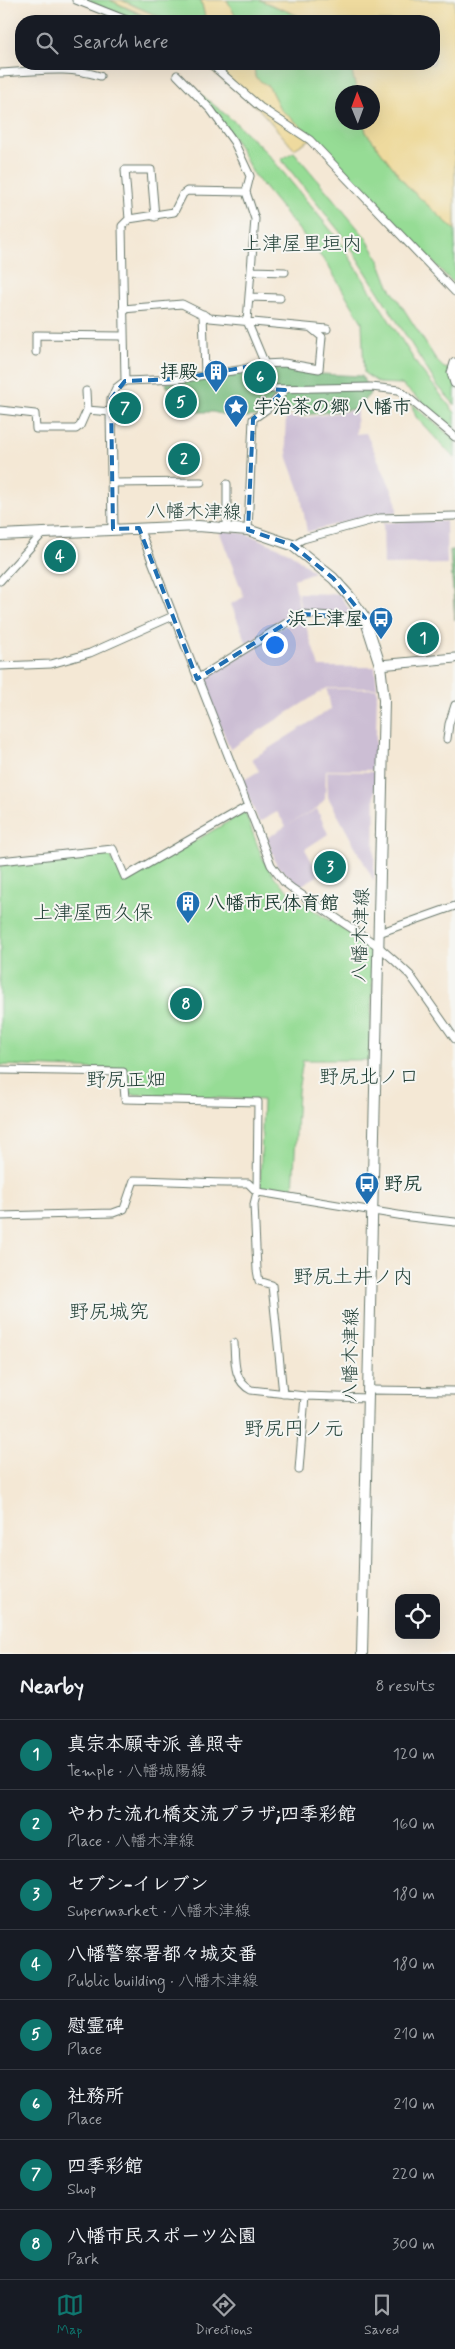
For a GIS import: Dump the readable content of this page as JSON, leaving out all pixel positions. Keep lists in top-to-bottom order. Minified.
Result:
{"streets":{"main road":["八幡木津線"]},"districts":["上津屋里垣内","上津屋西久保","野尻北ノ口","野尻正畑","野尻土井ノ内","野尻城究","野尻円ノ元"],"places":{"building":["拝殿","八幡市民体育館"],"place":["宇治茶の郷 八幡市"],"bus stop":["浜上津屋","野尻"]},"north":"top","page":{"search":"Search here","pins":["6","5","7","2","4","1","3","8"],"heading":["Nearby","8 results"],"list":[{"mark":"1","name":"真宗本願寺派 善照寺","note":"Temple · 八幡城陽線","value":"120 m"},{"mark":"2","name":"やわた流れ橋交流プラザ;四季彩館","note":"Place · 八幡木津線","value":"160 m"},{"mark":"3","name":"セブン-イレブン","note":"Supermarket · 八幡木津線","value":"180 m"},{"mark":"4","name":"八幡警察署都々城交番","note":"Public building · 八幡木津線","value":"180 m"},{"mark":"5","name":"慰霊碑","note":"Place","value":"210 m"},{"mark":"6","name":"社務所","note":"Place","value":"210 m"},{"mark":"7","name":"四季彩館","note":"Shop","value":"220 m"},{"mark":"8","name":"八幡市民スポーツ公園","note":"Park","value":"300 m"}],"nav":["Map","Directions","Saved"]}}
